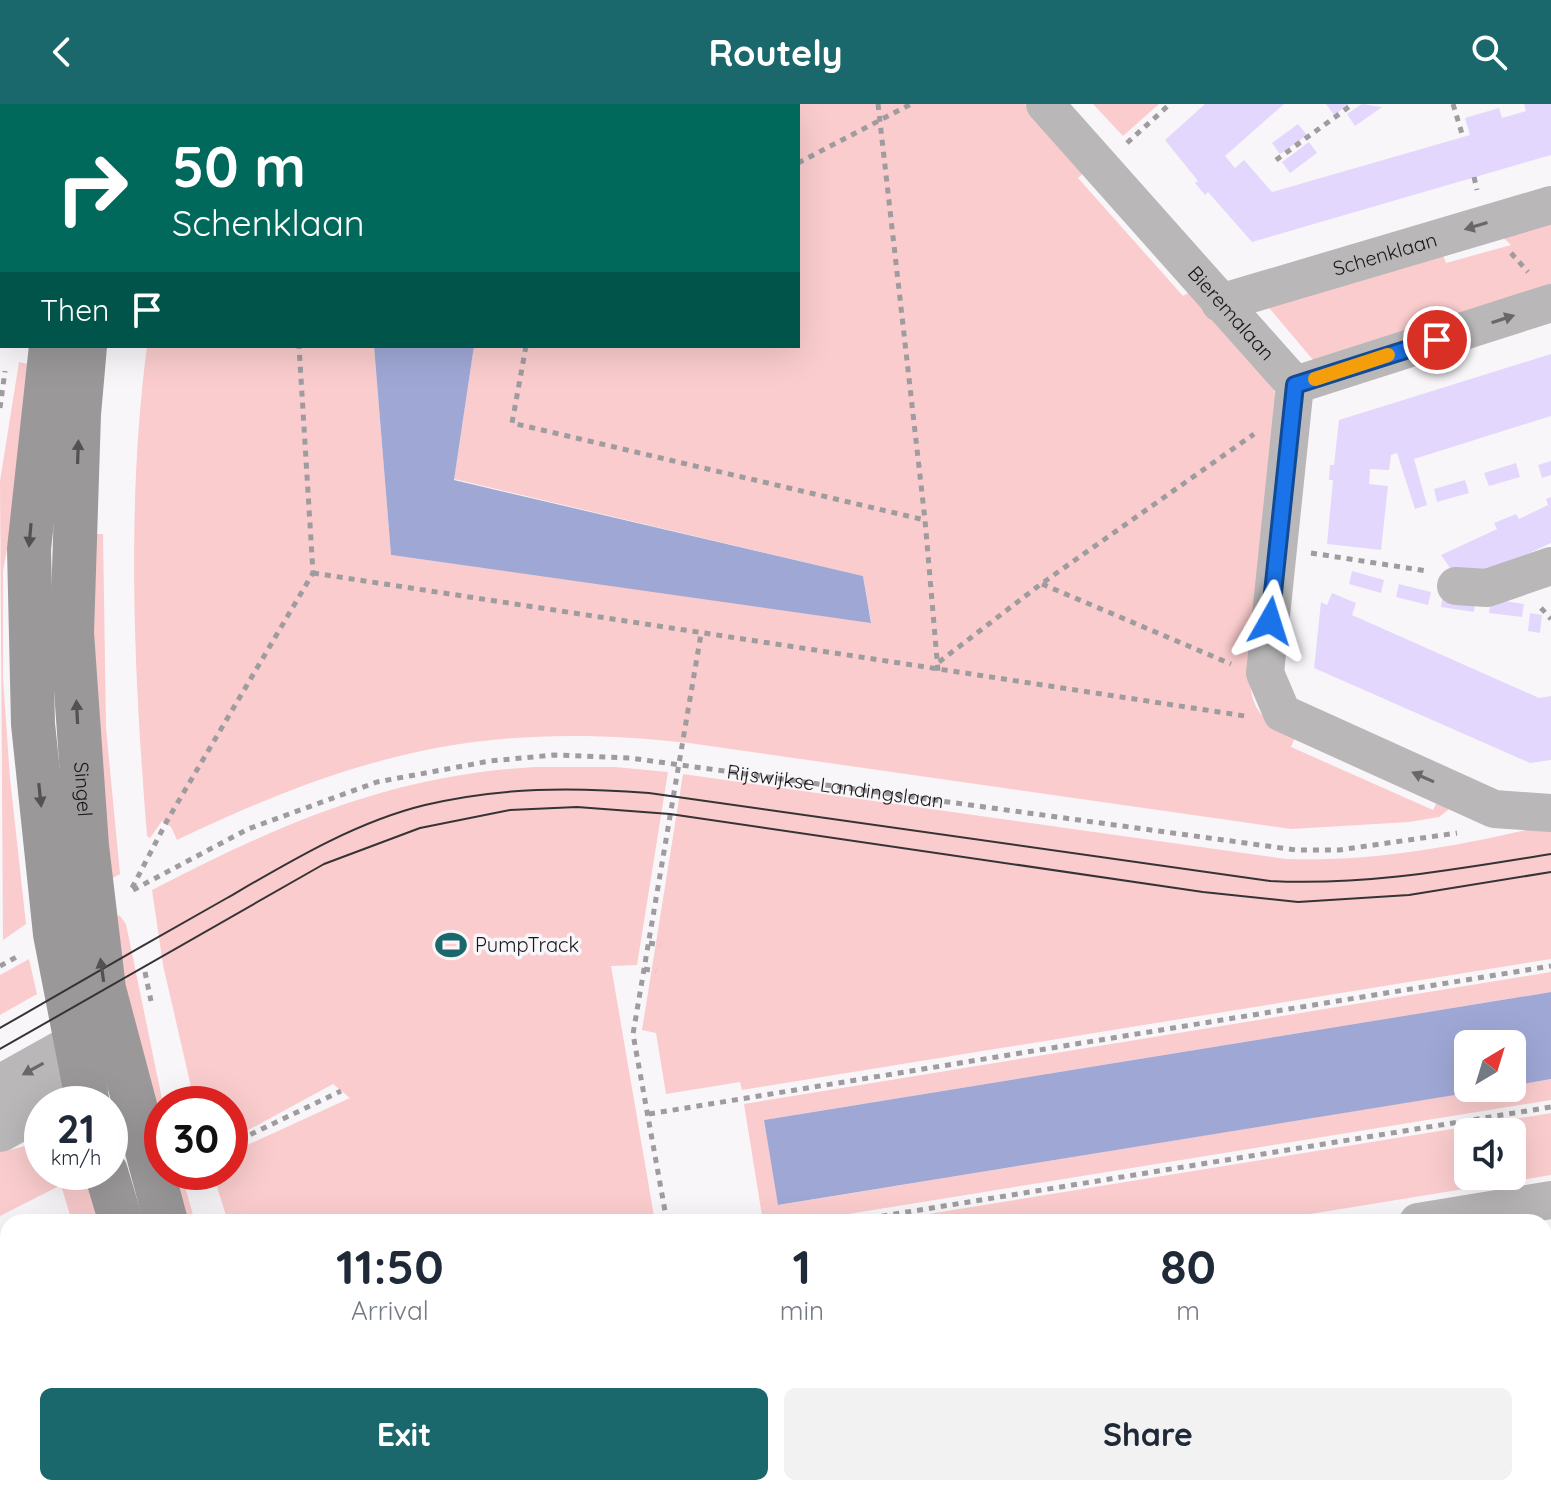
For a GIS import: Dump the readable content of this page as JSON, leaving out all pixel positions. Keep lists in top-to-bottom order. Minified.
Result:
{"streets":{"main road":["Singel"],"street":["Schenklaan","Bieremalaan"],"path":["Rijswijkse Landingslaan"]},"crossings":[["Schenklaan","Bieremalaan"]],"places":{"sports":["PumpTrack"]},"north":"top right","page":{"header":"Routely","turn":["50 m","Schenklaan"],"then":"Then","speed":"21 km/h","limit":"30","eta":["11:50","Arrival","1","min","80","m"],"buttons":["Exit","Share"]}}
